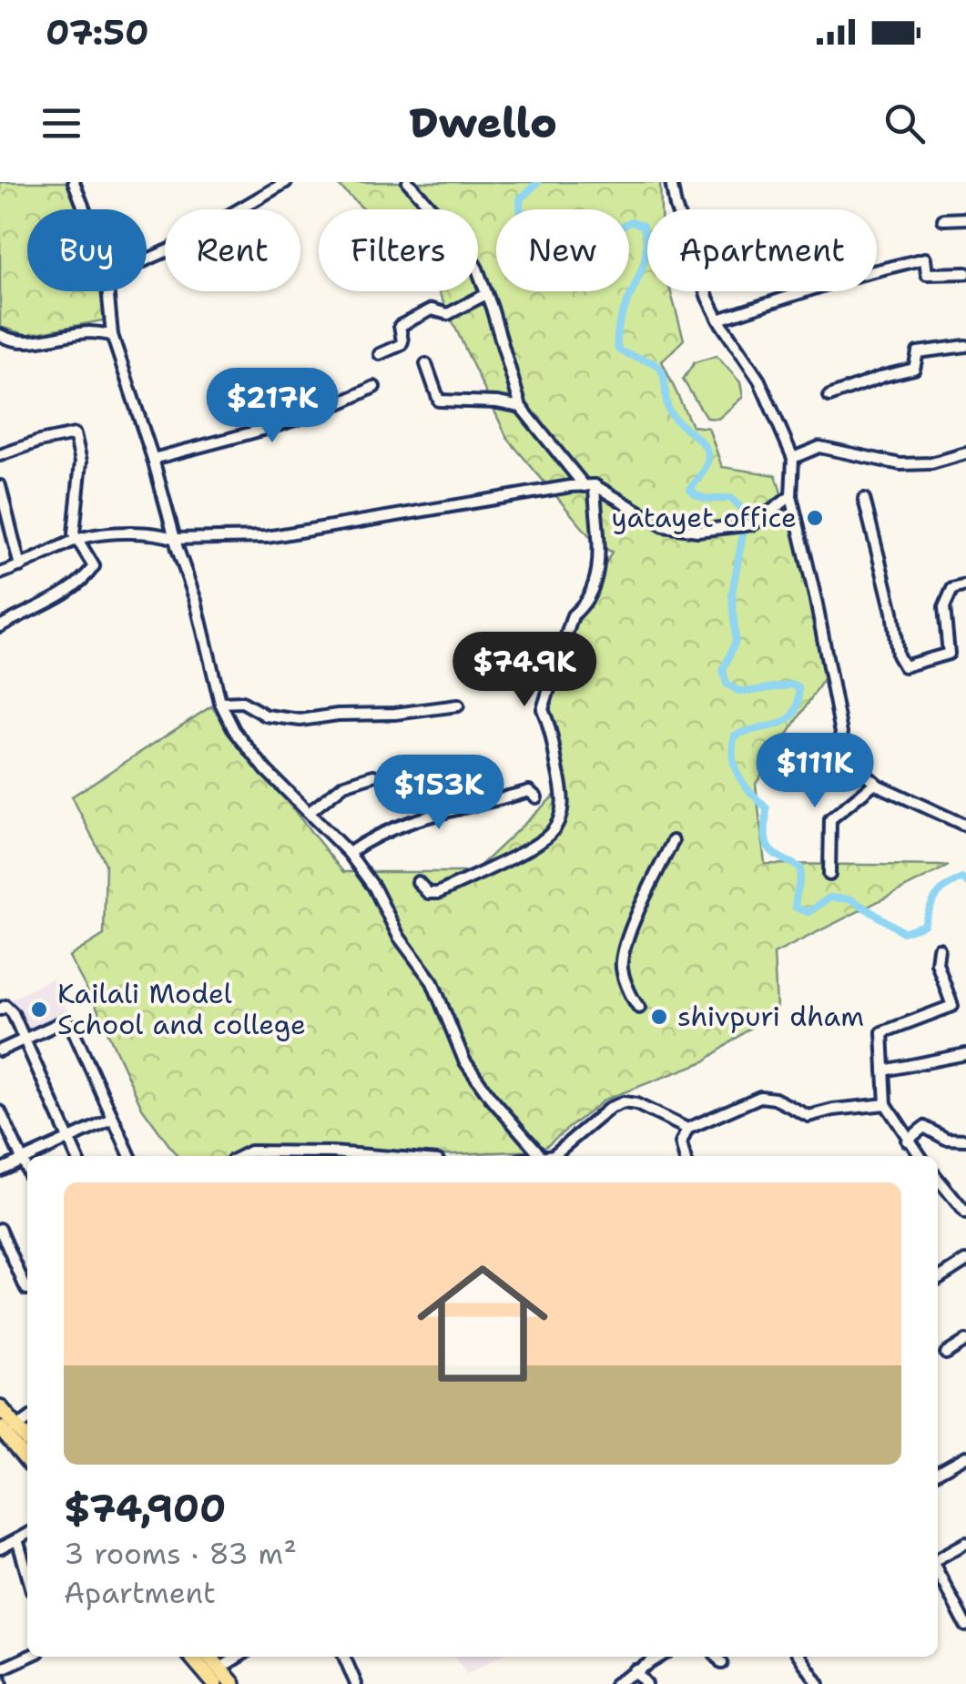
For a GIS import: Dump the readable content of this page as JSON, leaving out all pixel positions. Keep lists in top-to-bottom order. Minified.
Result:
{"places":["yatayet office","Kailali Model School and college","shivpuri dham"],"page":{"status":"07:50","header":"Dwello","chip":["Buy","Rent","Filters","New","Apartment"],"price":["$217K","$74.9K","$111K","$153K"],"list":[{"name":"$74,900","note":"3 rooms · 83 m² · Apartment"}]}}
